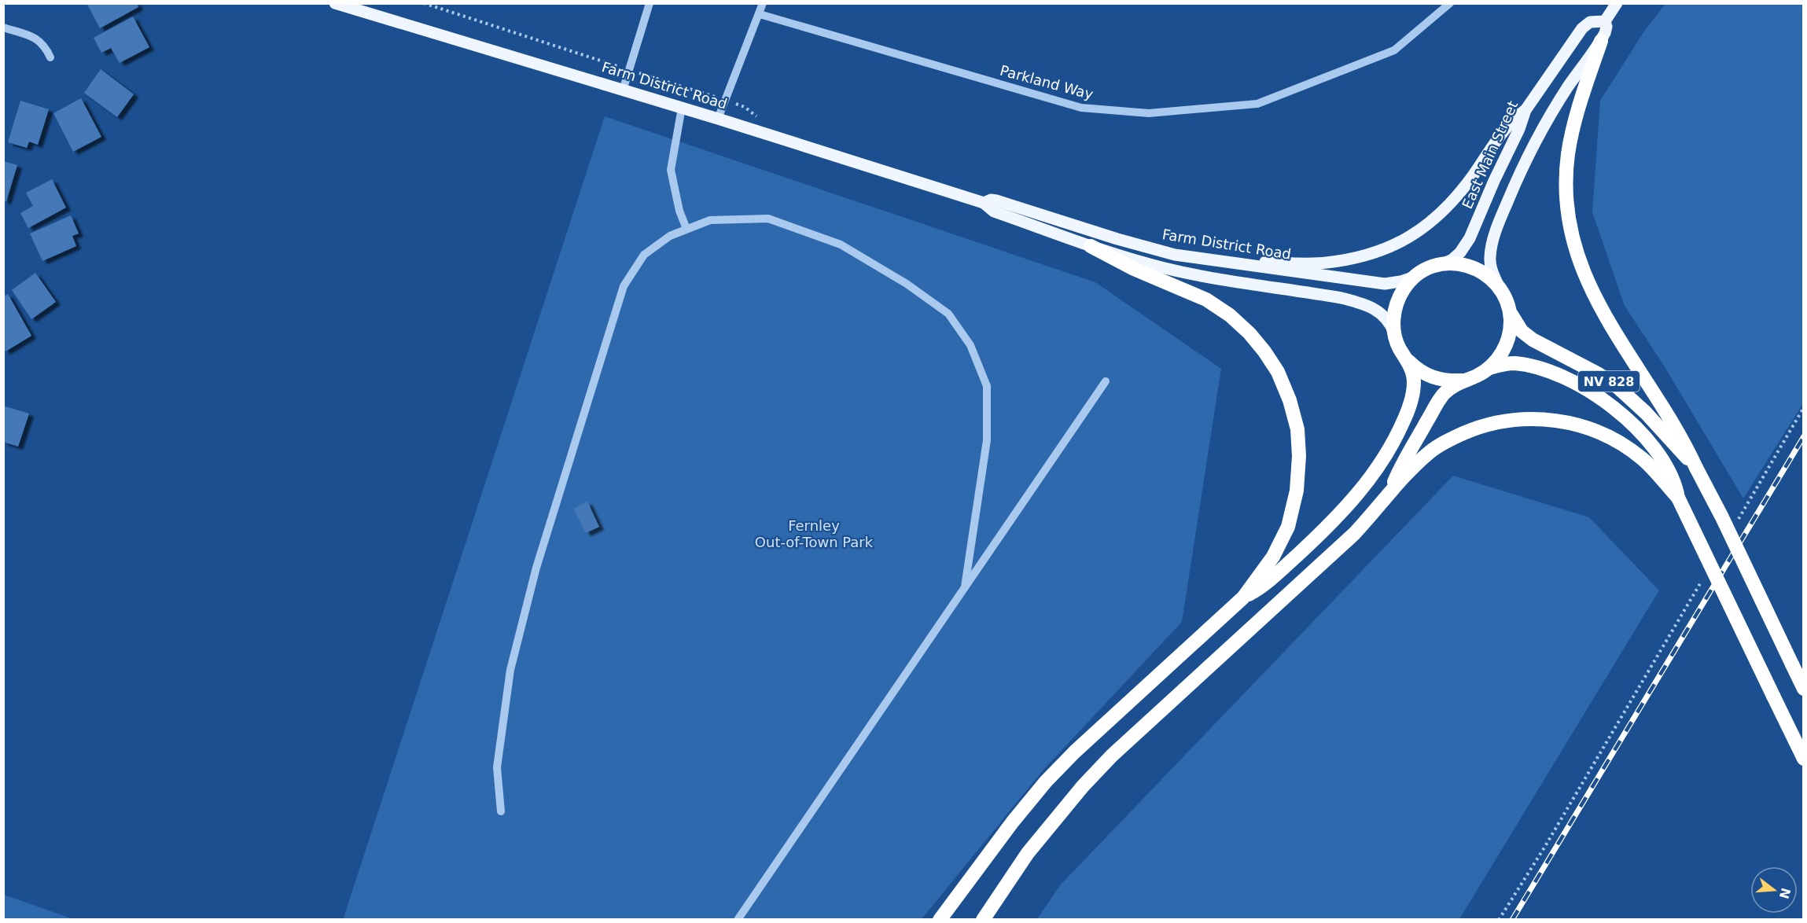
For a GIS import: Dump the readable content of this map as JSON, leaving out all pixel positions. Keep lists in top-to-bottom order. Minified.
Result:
{"streets":{"highway":["NV 828"],"main road":["Farm District Road","East Main Street"],"street":["Parkland Way"]},"crossings":[["Farm District Road","East Main Street"],["Farm District Road","NV 828"],["East Main Street","NV 828"]],"parks":["Fernley Out-of-Town Park"],"north":"right"}
